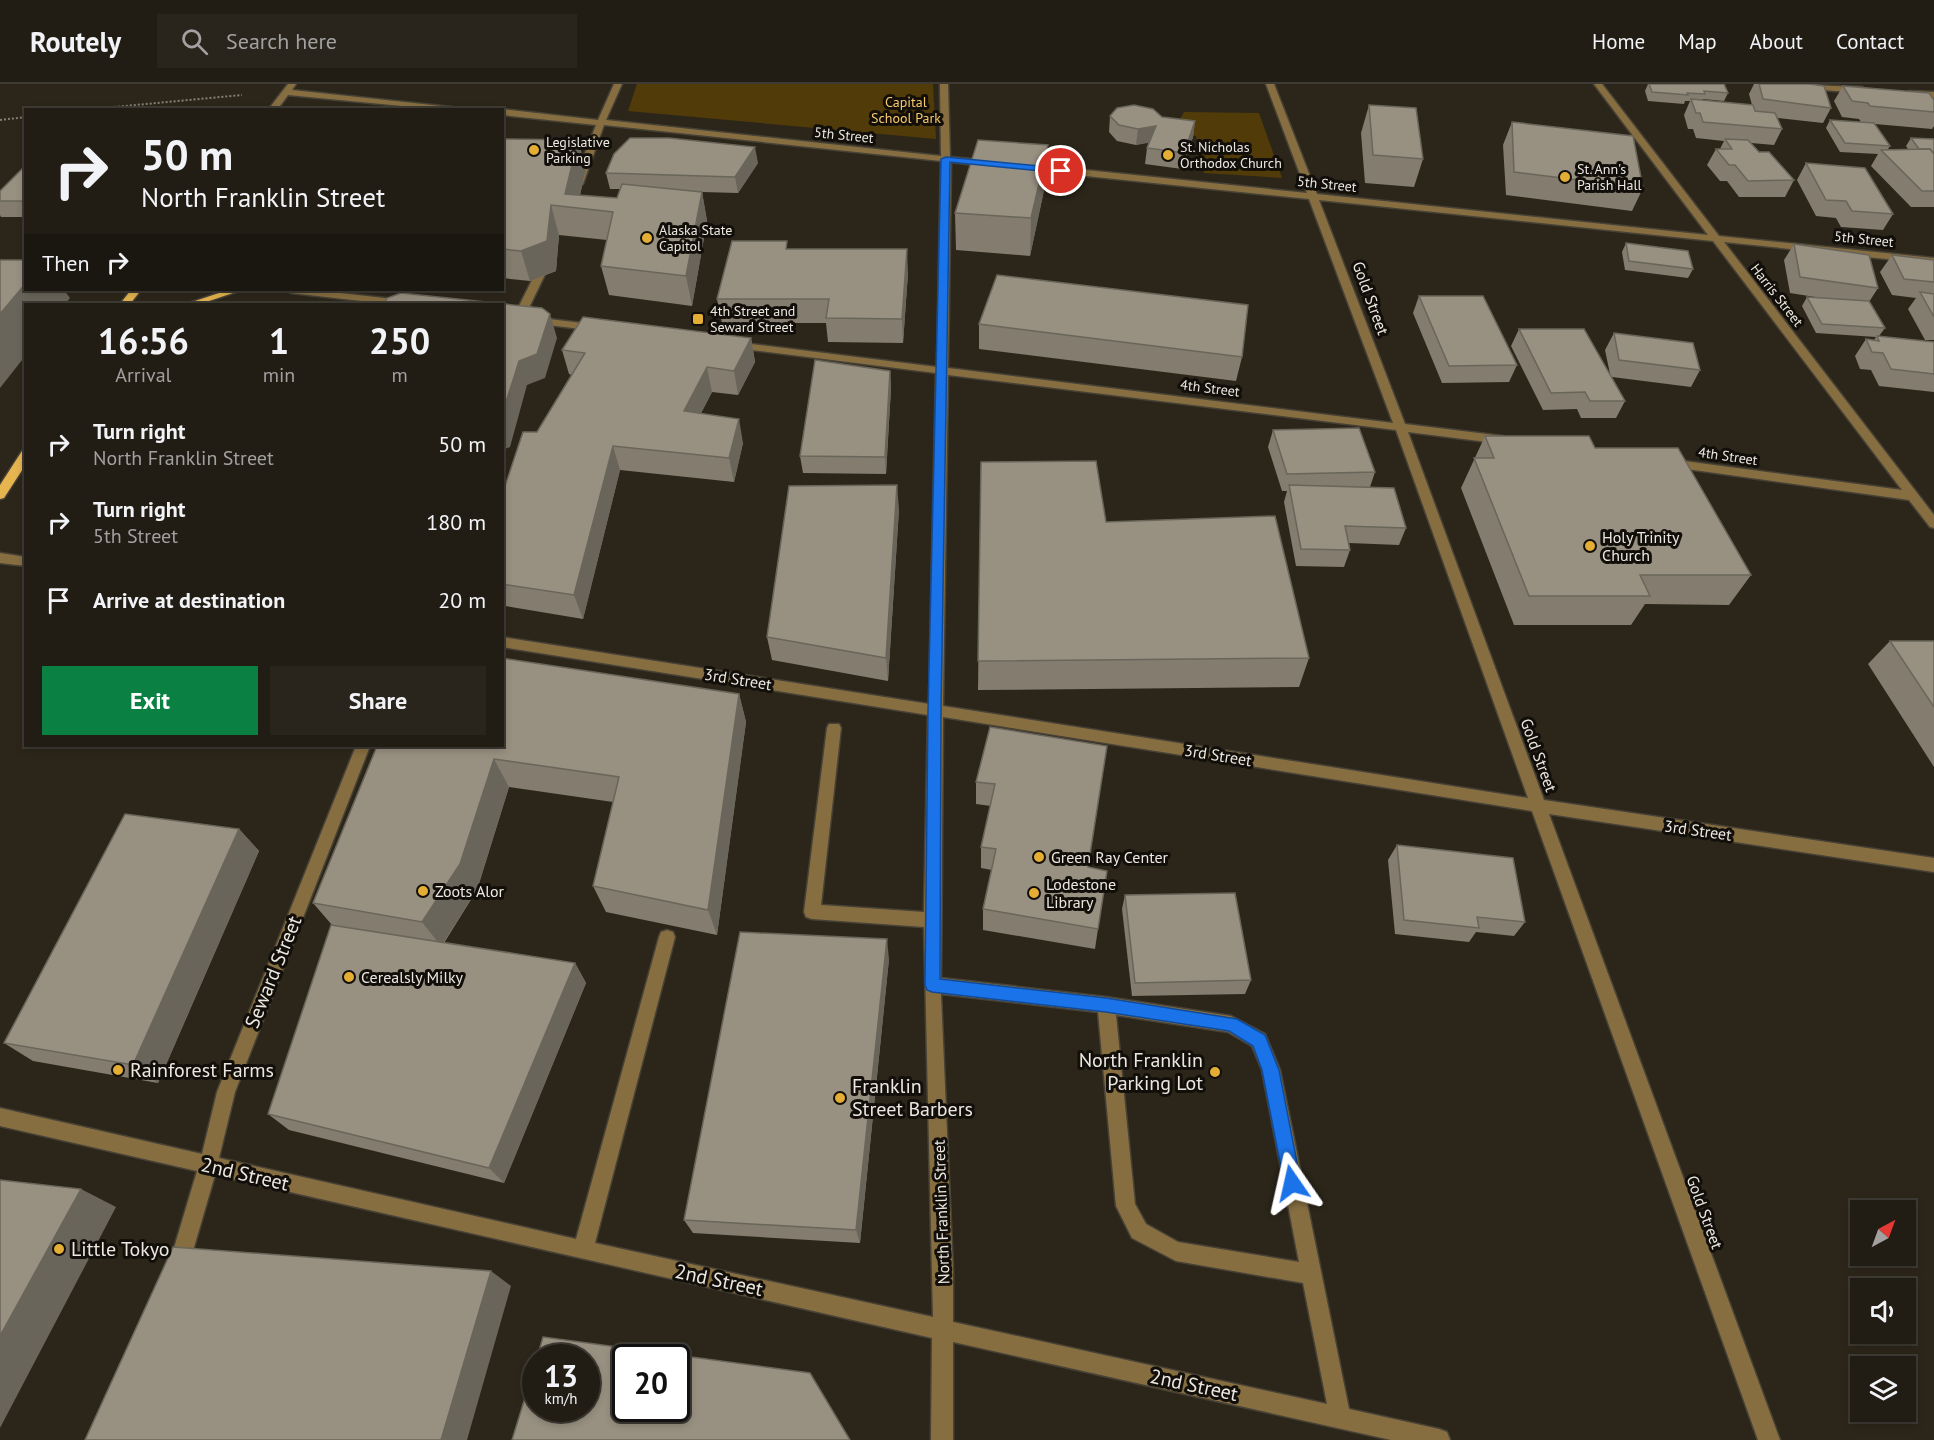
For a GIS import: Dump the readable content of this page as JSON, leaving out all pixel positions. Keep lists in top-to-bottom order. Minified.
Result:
{"streets":{"street":["5th Street","Harris Street","Gold Street","4th Street","3rd Street","Seward Street","2nd Street","North Franklin Street"]},"crossings":[["5th Street","Harris Street"],["5th Street","Gold Street"],["5th Street","North Franklin Street"],["Harris Street","4th Street"],["Gold Street","4th Street"],["Gold Street","3rd Street"],["4th Street","North Franklin Street"],["3rd Street","North Franklin Street"],["Seward Street","2nd Street"],["2nd Street","North Franklin Street"]],"parks":["Capital School Park"],"places":{"other":["Legislative Parking","St. Nicholas Orthodox Church","St. Ann's Parish Hall","Alaska State Capitol","Holy Trinity Church","Green Ray Center","Zoots Alor","Lodestone Library","Cerealsly Milky","Rainforest Farms","North Franklin Parking Lot","Franklin Street Barbers","Little Tokyo"],"transit":["4th Street and Seward Street"]},"north":"top right","page":{"header":"Routely","search":"Search here","nav":["Home","Map","About","Contact"],"turn":["50 m","North Franklin Street"],"then":"Then","eta":["16:56","Arrival","1","min","250","m"],"list":[{"name":"Turn right","note":"North Franklin Street","value":"50 m"},{"name":"Turn right","note":"5th Street","value":"180 m"},{"name":"Arrive at destination","value":"20 m"}],"buttons":["Exit","Share"],"speed":"13 km/h","limit":"20"}}
